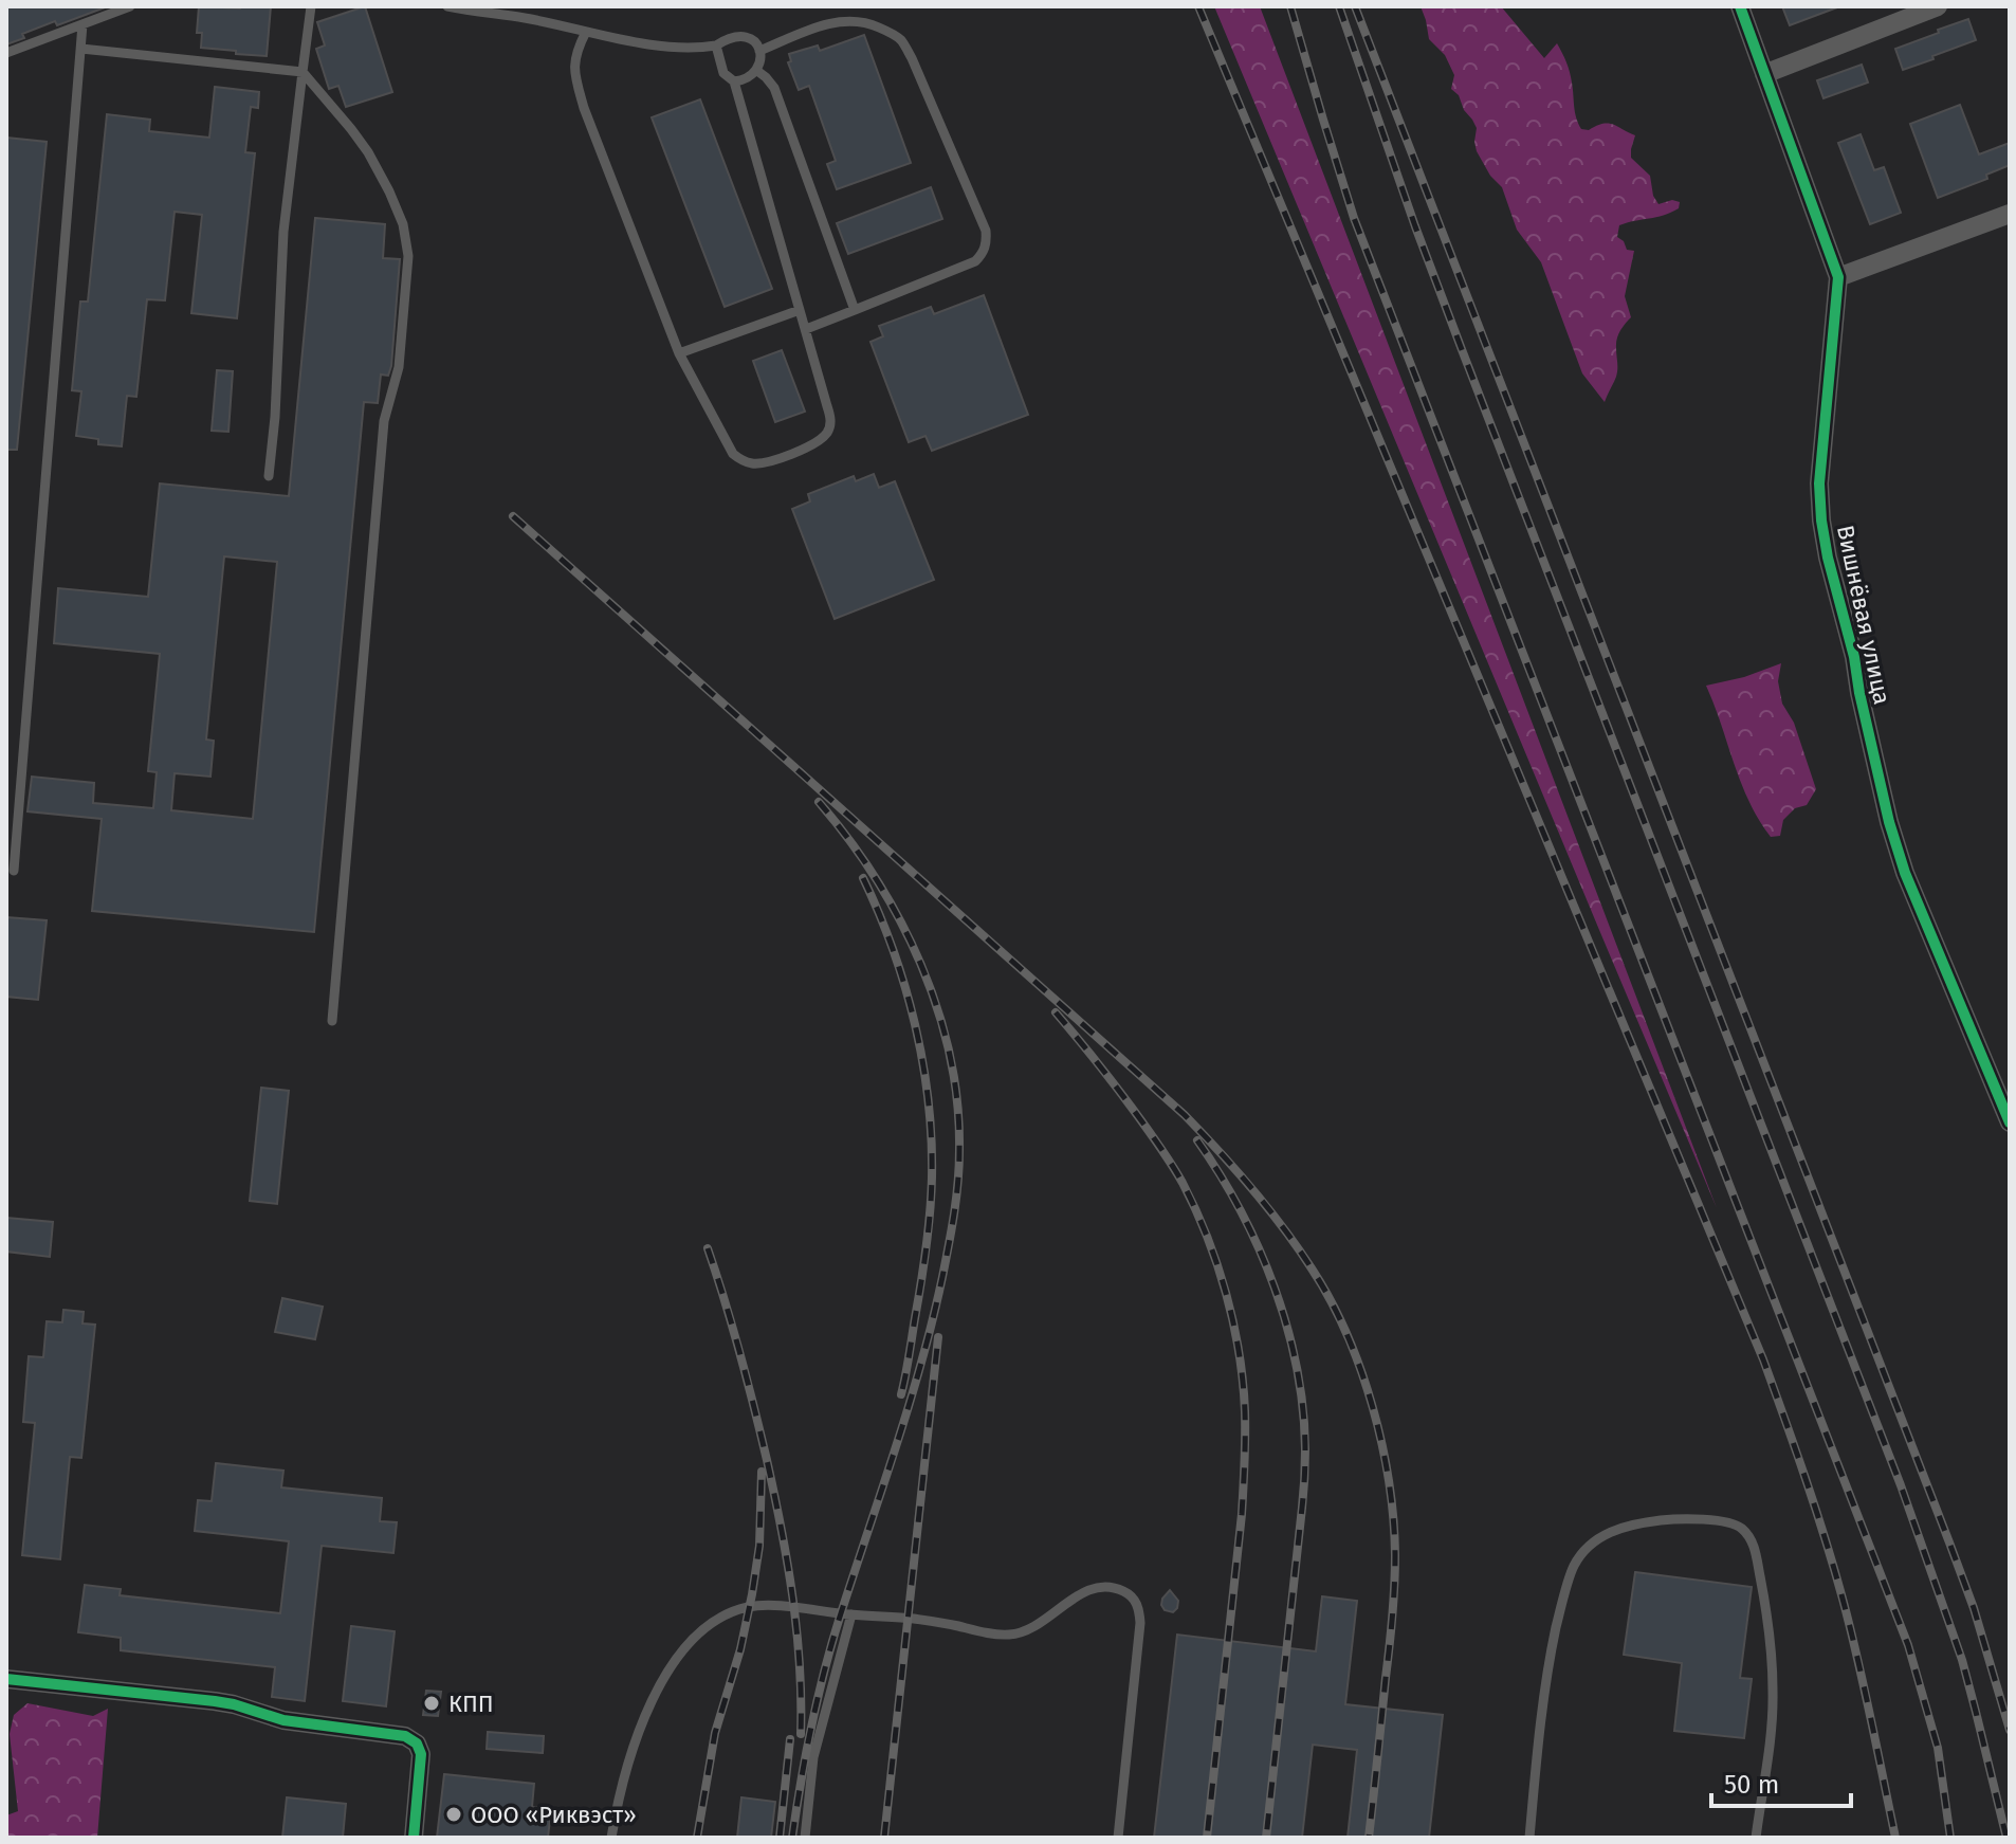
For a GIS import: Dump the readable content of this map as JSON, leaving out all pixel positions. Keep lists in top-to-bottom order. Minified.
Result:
{"streets":{"street":["Вишнёвая улица"]},"places":["КПП","ООО «Риквэст»"],"scale_bar":"50 m"}
